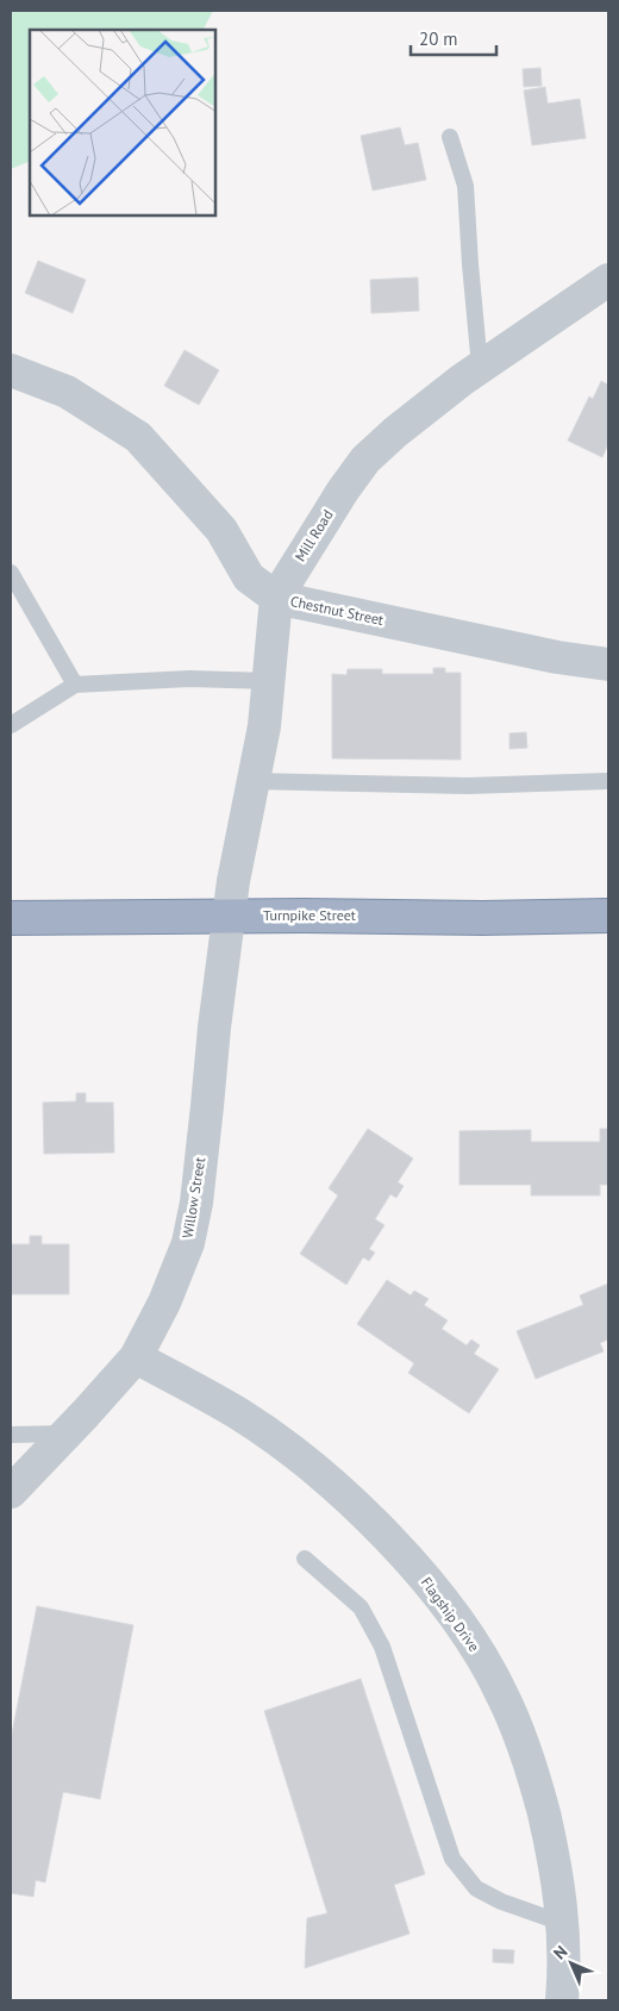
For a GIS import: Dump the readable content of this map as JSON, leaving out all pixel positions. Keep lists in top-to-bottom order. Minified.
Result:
{"streets":{"highway":["Turnpike Street"],"street":["Mill Road","Chestnut Street","Willow Street","Flagship Drive"]},"crossings":[["Mill Road","Chestnut Street"],["Mill Road","Turnpike Street"],["Mill Road","Willow Street"],["Turnpike Street","Willow Street"],["Willow Street","Flagship Drive"]],"scale_bar":"20 m","north":"top left"}
